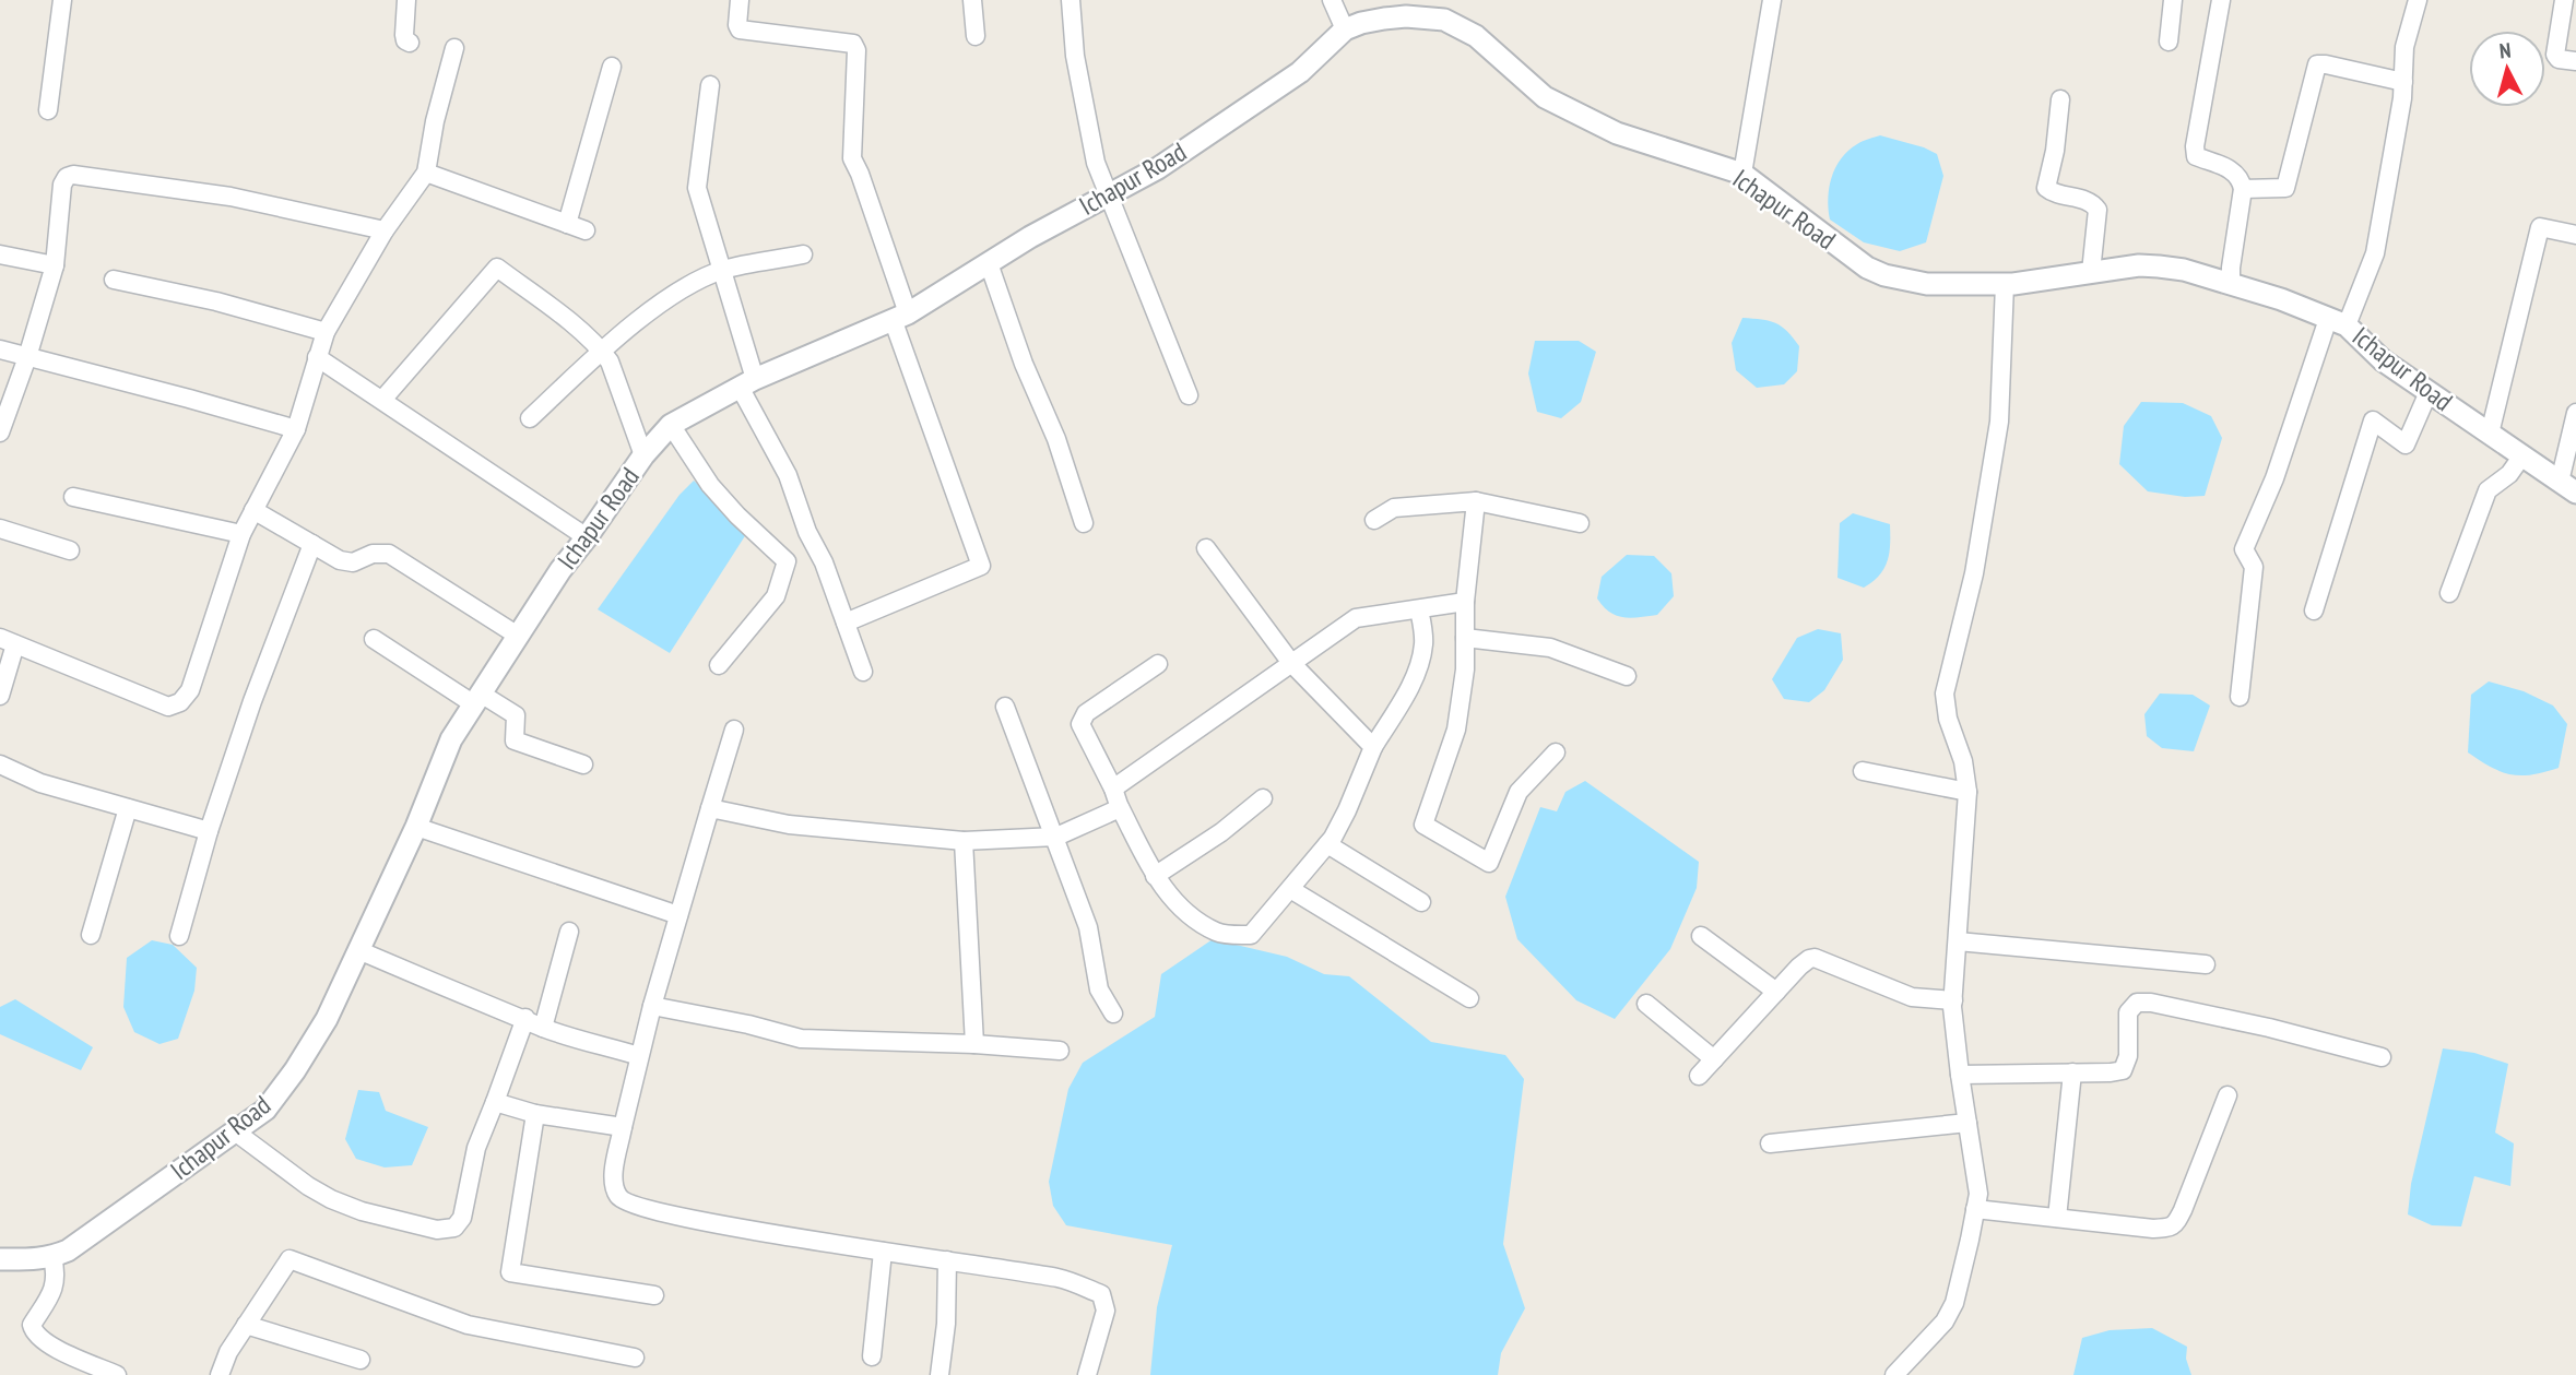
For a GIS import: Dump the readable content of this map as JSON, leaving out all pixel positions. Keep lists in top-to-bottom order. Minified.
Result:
{"streets":{"street":["Ichapur Road"]},"north":"top"}
